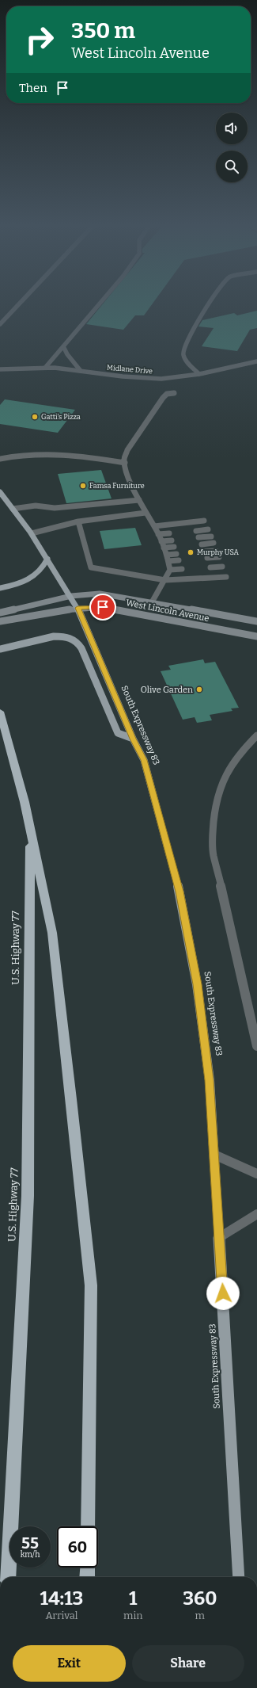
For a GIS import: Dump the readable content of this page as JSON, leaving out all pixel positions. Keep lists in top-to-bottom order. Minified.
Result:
{"streets":{"highway":["U.S. Highway 77"],"main road":["South Expressway 83"],"street":["Midlane Drive","West Lincoln Avenue"]},"crossings":[["West Lincoln Avenue","South Expressway 83"]],"places":["Gatti's Pizza","Famsa Furniture","Murphy USA","Olive Garden"],"page":{"turn":["350 m","West Lincoln Avenue"],"then":"Then","speed":"55 km/h","limit":"60","eta":["14:13","Arrival","1","min","360","m"],"buttons":["Exit","Share"]}}
